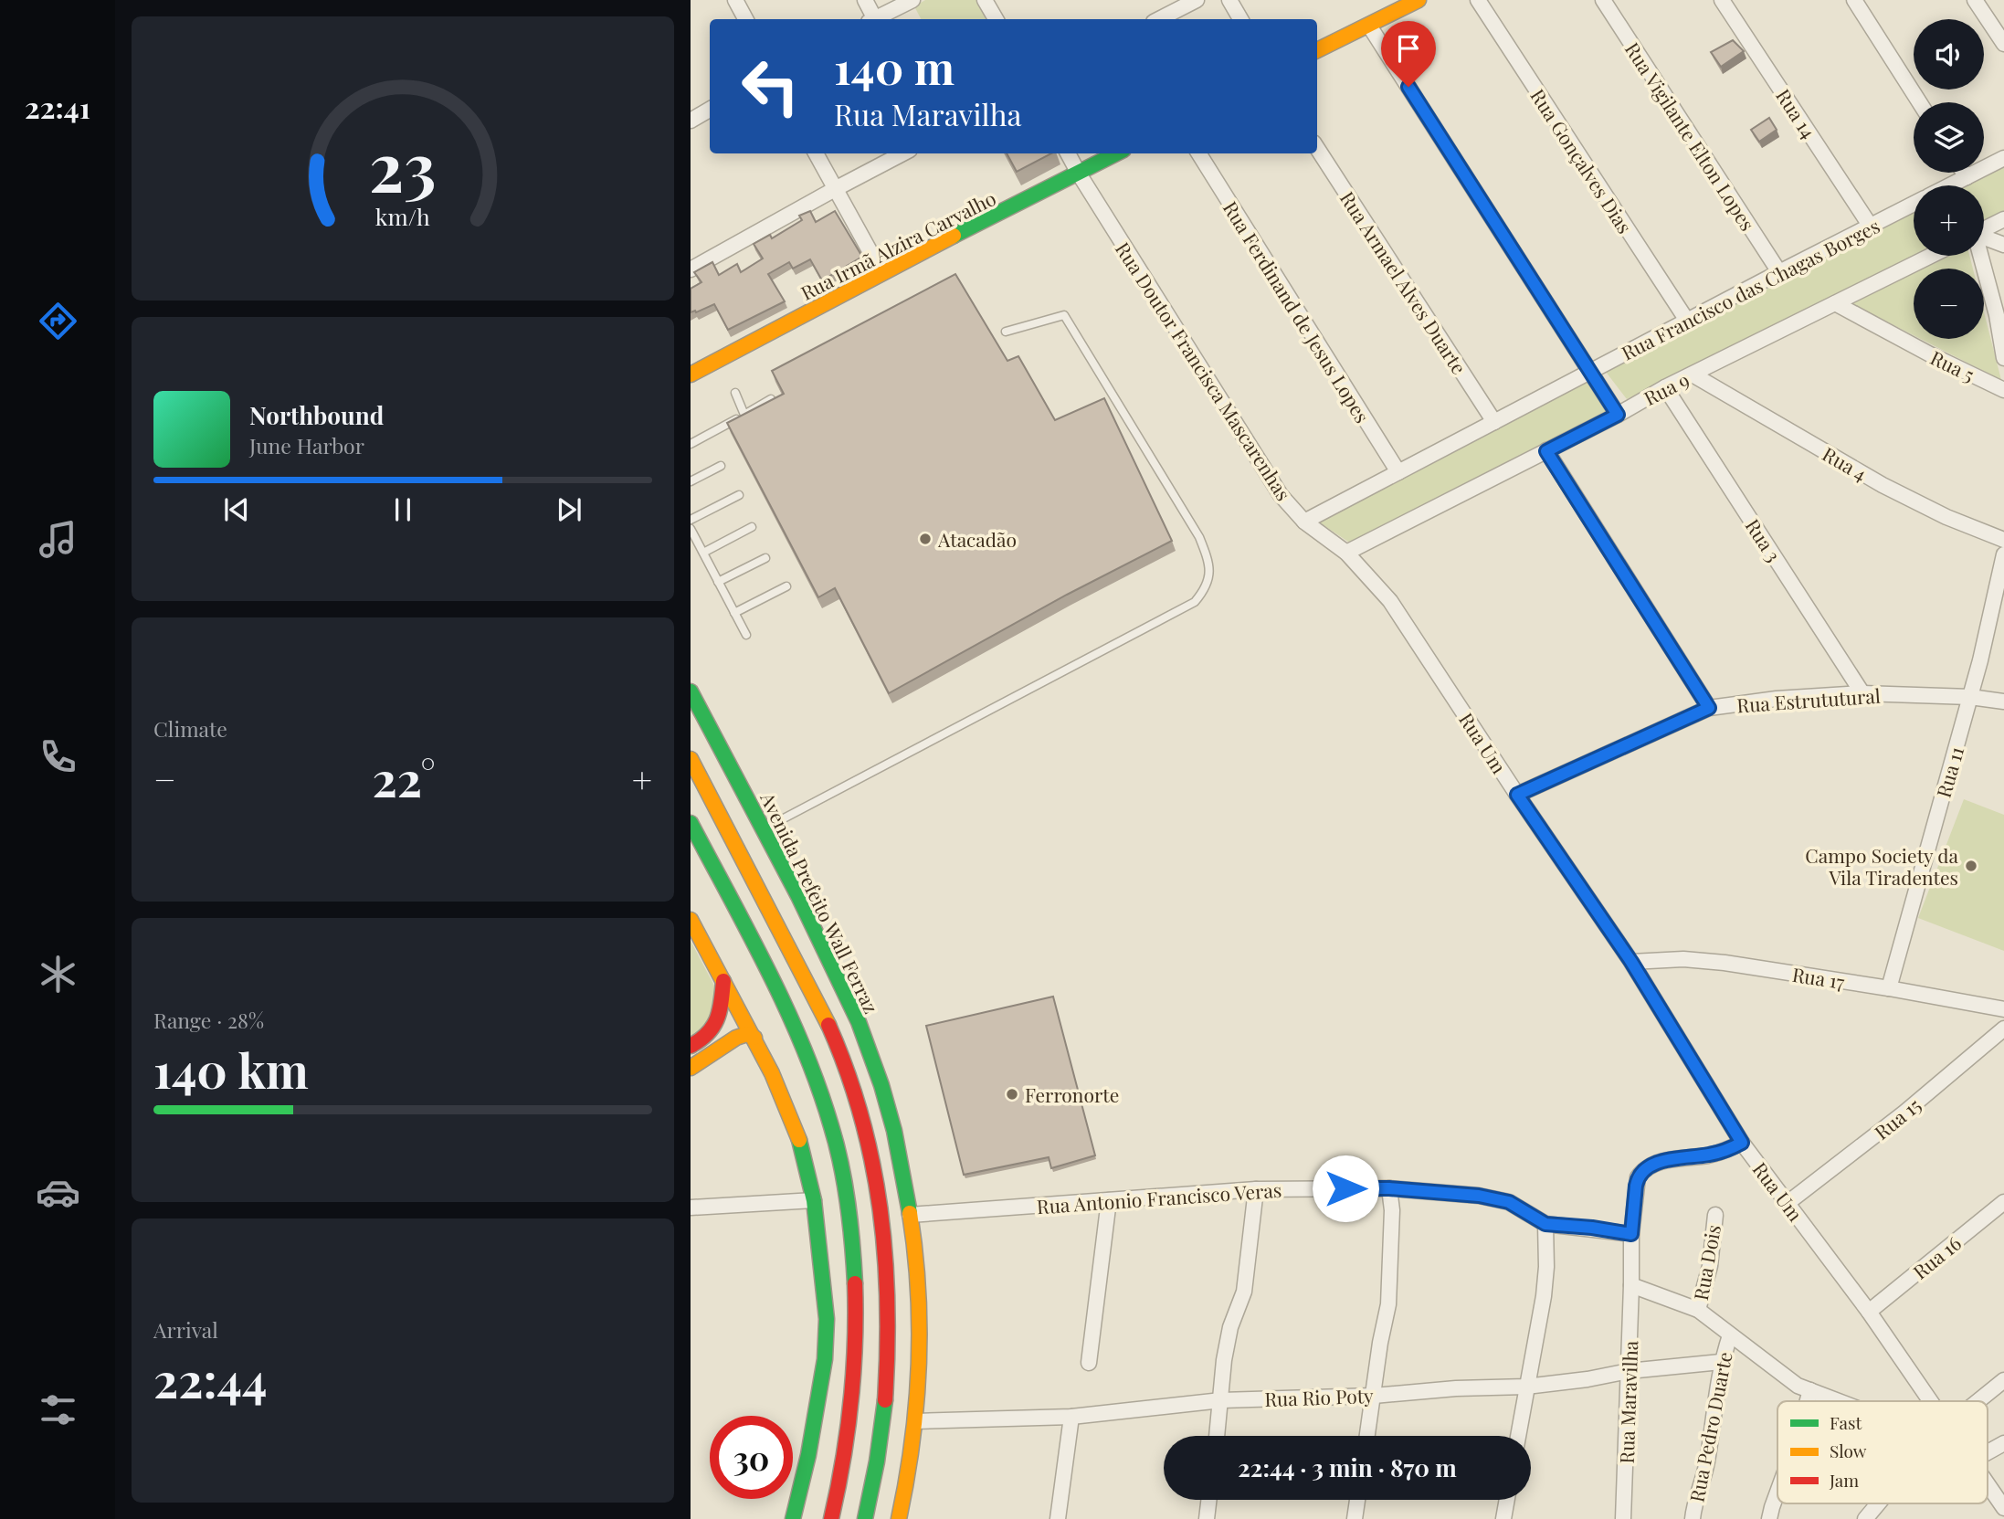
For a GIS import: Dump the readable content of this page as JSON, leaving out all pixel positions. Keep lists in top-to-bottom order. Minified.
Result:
{"streets":{"main road":["Rua Irmã Alzira Carvalho","Avenida Prefeito Wall Ferraz"],"street":["Rua 14","Rua Vigilante Elton Lopes","Rua Gonçalves Dias","Rua Armael Alves Duarte","Rua Francisco das Chagas Borges","Rua Ferdinand de Jesus Lopes","Rua 5","Rua Doutor Francisca Mascarenhas","Rua 9","Rua 4","Rua 3","Rua Estrututural","Rua Um","Rua 11","Rua 17","Rua 15","Rua Antonio Francisco Veras","Rua 16","Rua Dois","Rua Rio Poty","Rua Maravilha","Rua Pedro Duarte"]},"crossings":[["Rua 14","Rua Francisco das Chagas Borges"],["Rua Vigilante Elton Lopes","Rua Francisco das Chagas Borges"],["Rua Gonçalves Dias","Rua Francisco das Chagas Borges"],["Rua Irmã Alzira Carvalho","Rua Doutor Francisca Mascarenhas"],["Rua Armael Alves Duarte","Rua Francisco das Chagas Borges"],["Rua Francisco das Chagas Borges","Rua Ferdinand de Jesus Lopes"],["Rua Francisco das Chagas Borges","Rua Doutor Francisca Mascarenhas"],["Rua 5","Rua 9"],["Rua Doutor Francisca Mascarenhas","Rua 9"],["Rua Doutor Francisca Mascarenhas","Rua Um"],["Rua 9","Rua 4"],["Rua 9","Rua 3"],["Rua 9","Rua Um"],["Rua 3","Rua Estrututural"],["Rua Estrututural","Rua Um"],["Rua Estrututural","Rua 11"],["Rua Um","Rua 17"],["Rua Um","Rua 15"],["Rua Um","Rua 16"],["Rua 11","Rua 17"],["Avenida Prefeito Wall Ferraz","Rua Antonio Francisco Veras"],["Avenida Prefeito Wall Ferraz","Rua Rio Poty"],["Rua Antonio Francisco Veras","Rua Maravilha"],["Rua Rio Poty","Rua Maravilha"],["Rua Rio Poty","Rua Pedro Duarte"]],"places":["Atacadão","Campo Society da Vila Tiradentes","Ferronorte"],"legend":["Fast","Slow","Jam"],"page":{"tabs":"22:41","map_buttons":["+","−"],"turn":["140 m","Rua Maravilha"],"song":["Northbound","June Harbor"],"tile":["Climate",["Range · 28%","140 km"],["Arrival","22:44"]],"heat":["−","22°","+"],"limit":"30","trip":"22:44 · 3 min · 870 m","gauge":["23","km/h"]}}
